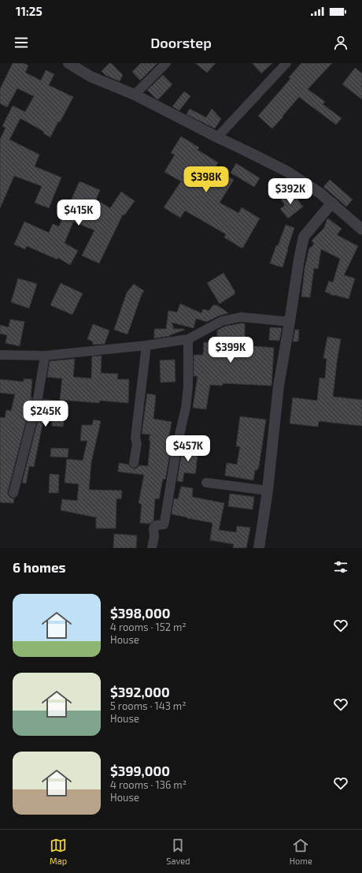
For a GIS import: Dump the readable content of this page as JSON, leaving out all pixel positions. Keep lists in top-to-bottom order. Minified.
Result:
{"page":{"status":"11:25","header":"Doorstep","price":["$398K","$392K","$415K","$399K","$245K","$457K"],"heading":"6 homes","list":[{"name":"$398,000","note":"4 rooms · 152 m² · House"},{"name":"$392,000","note":"5 rooms · 143 m² · House"},{"name":"$399,000","note":"4 rooms · 136 m² · House"}],"tabs":["Map","Saved","Home"]}}
